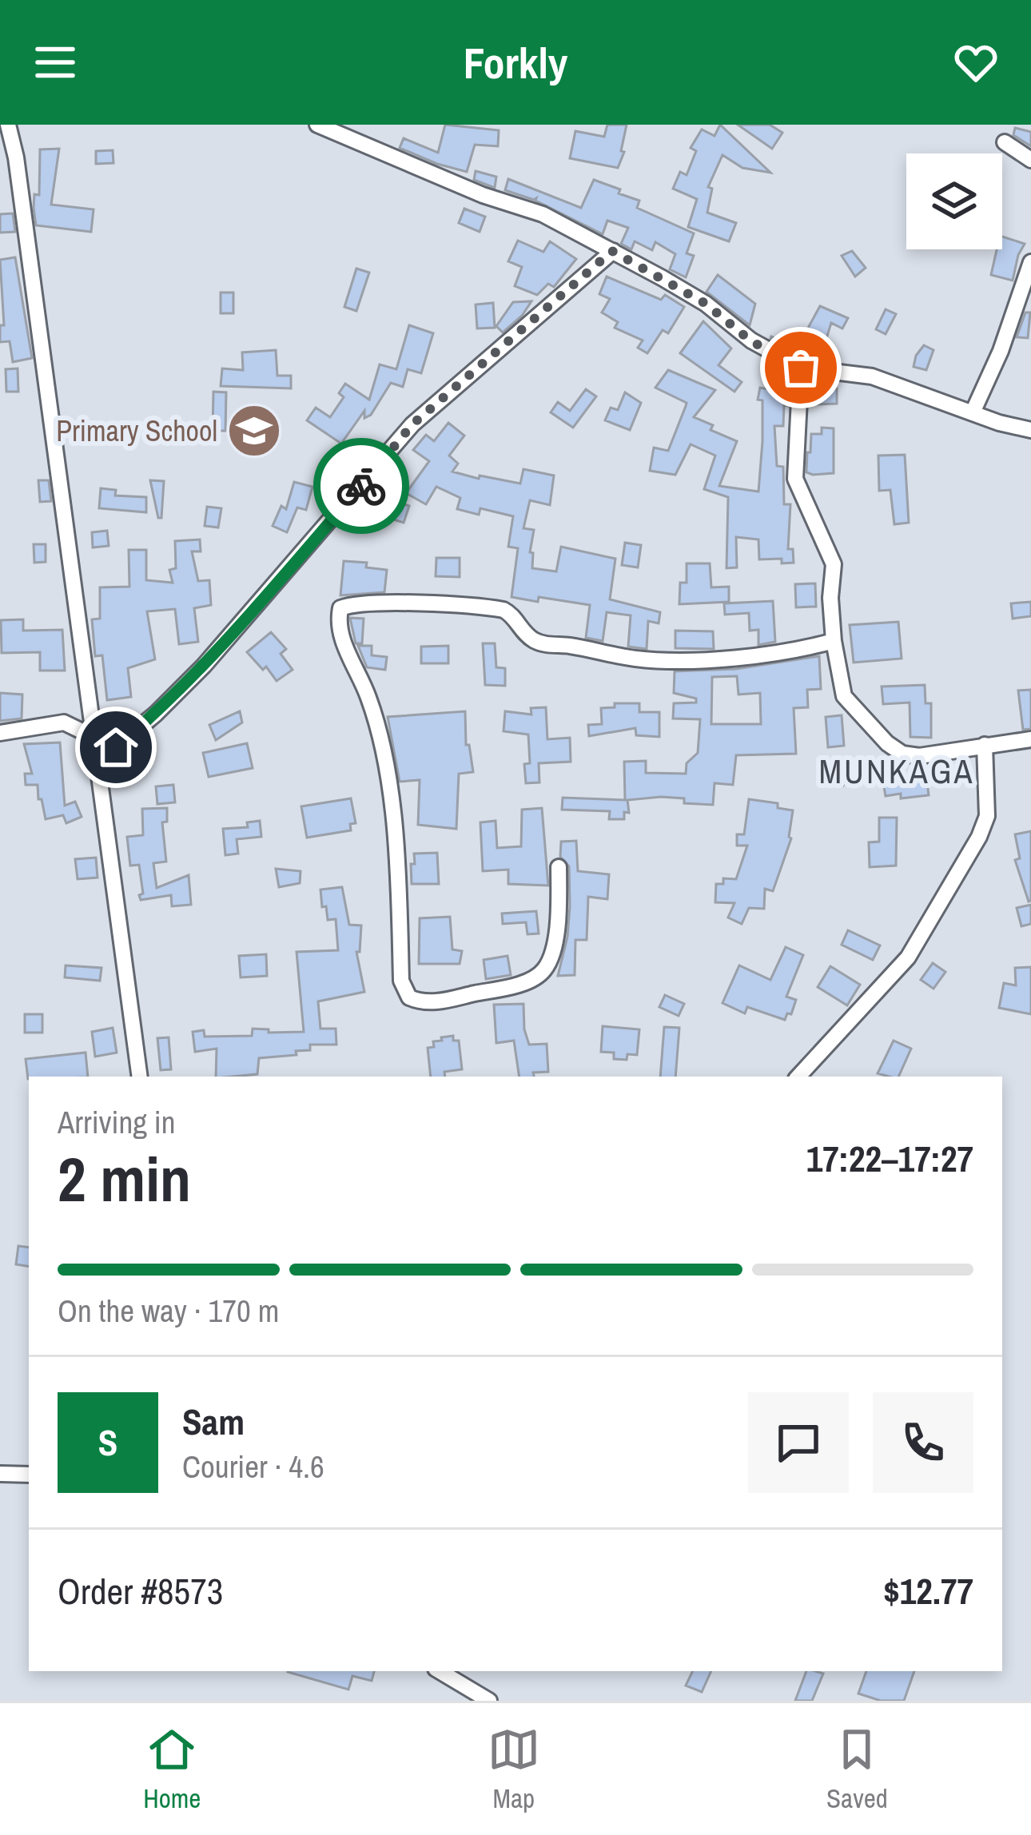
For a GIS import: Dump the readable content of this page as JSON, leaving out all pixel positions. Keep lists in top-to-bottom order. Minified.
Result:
{"districts":["MUNKAGA"],"places":{"school or university":["Primary School"]},"page":{"header":"Forkly","heading":["2 min","Arriving in","17:22–17:27"],"panel":["Sam","Courier · 4.6","Order #8573","$12.77"],"bar":"On the way · 170 m","round":"S","tabs":["Home","Map","Saved"]}}
